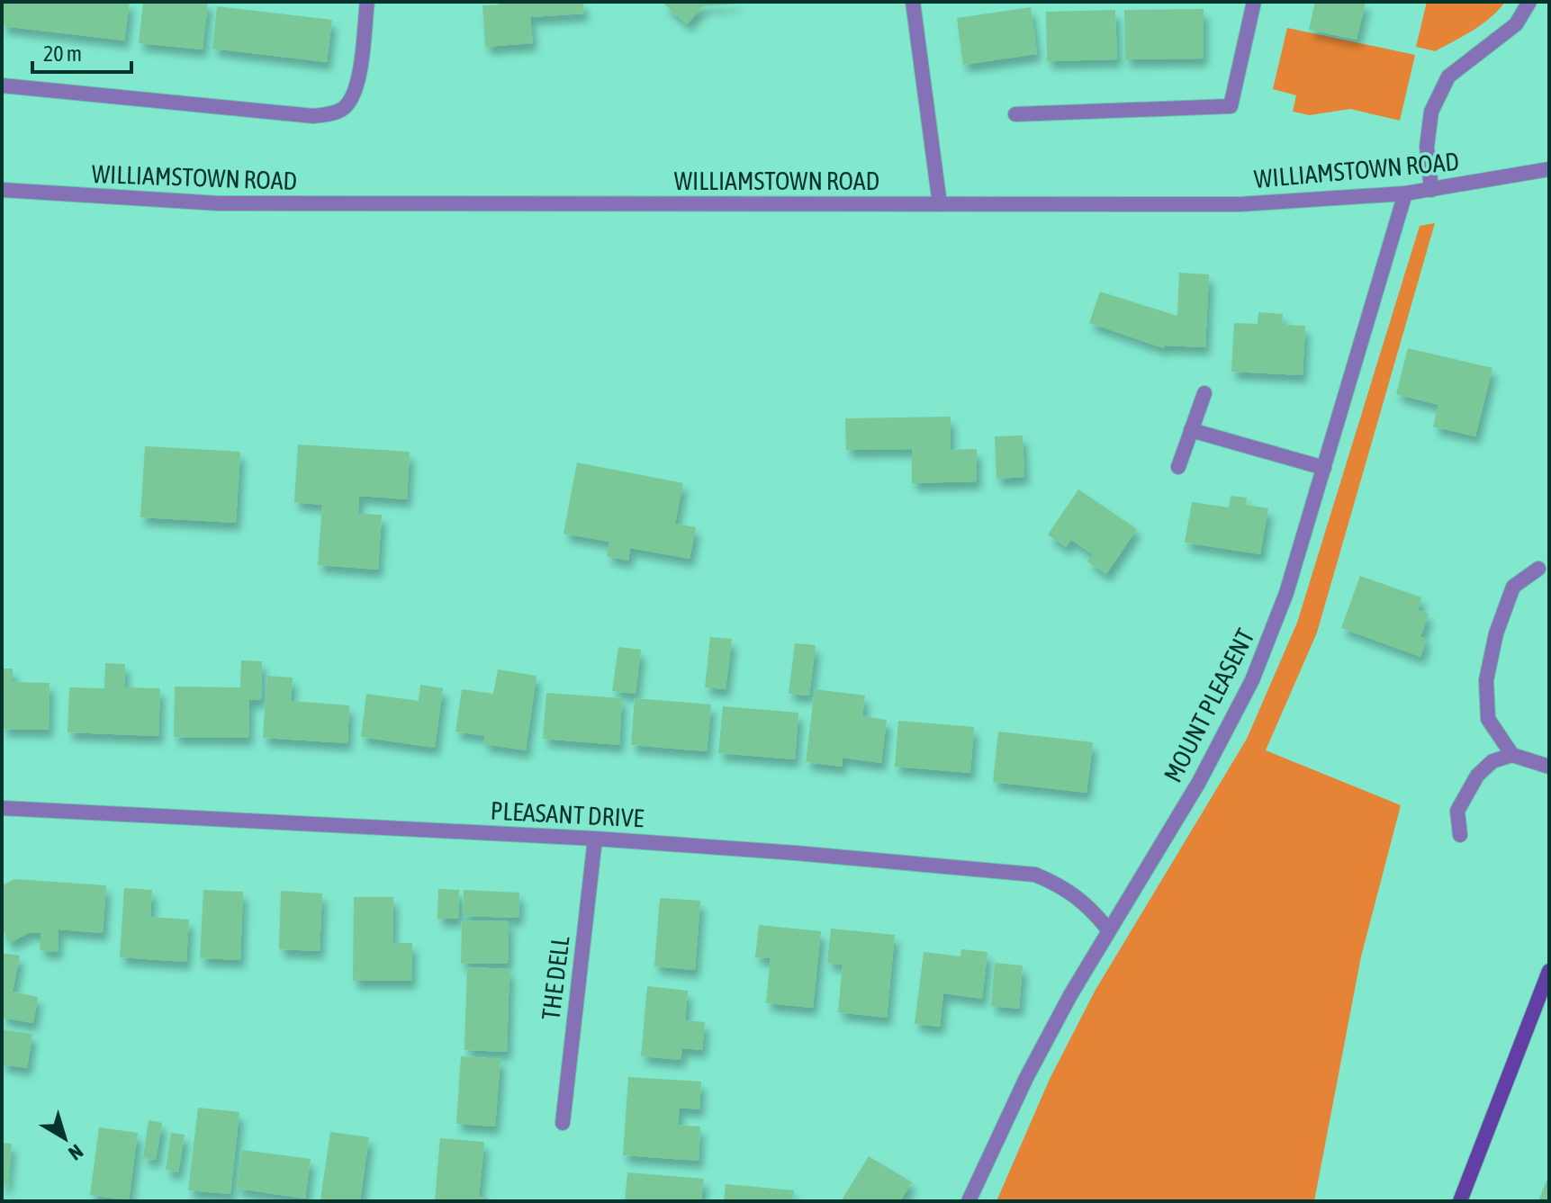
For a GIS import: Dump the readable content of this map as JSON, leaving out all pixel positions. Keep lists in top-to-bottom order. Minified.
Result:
{"streets":{"street":["WILLIAMSTOWN ROAD","MOUNT PLEASENT","PLEASANT DRIVE","THE DELL"]},"crossings":[["WILLIAMSTOWN ROAD","MOUNT PLEASENT"],["MOUNT PLEASENT","PLEASANT DRIVE"],["PLEASANT DRIVE","THE DELL"]],"scale_bar":"20 m","north":"bottom right"}
